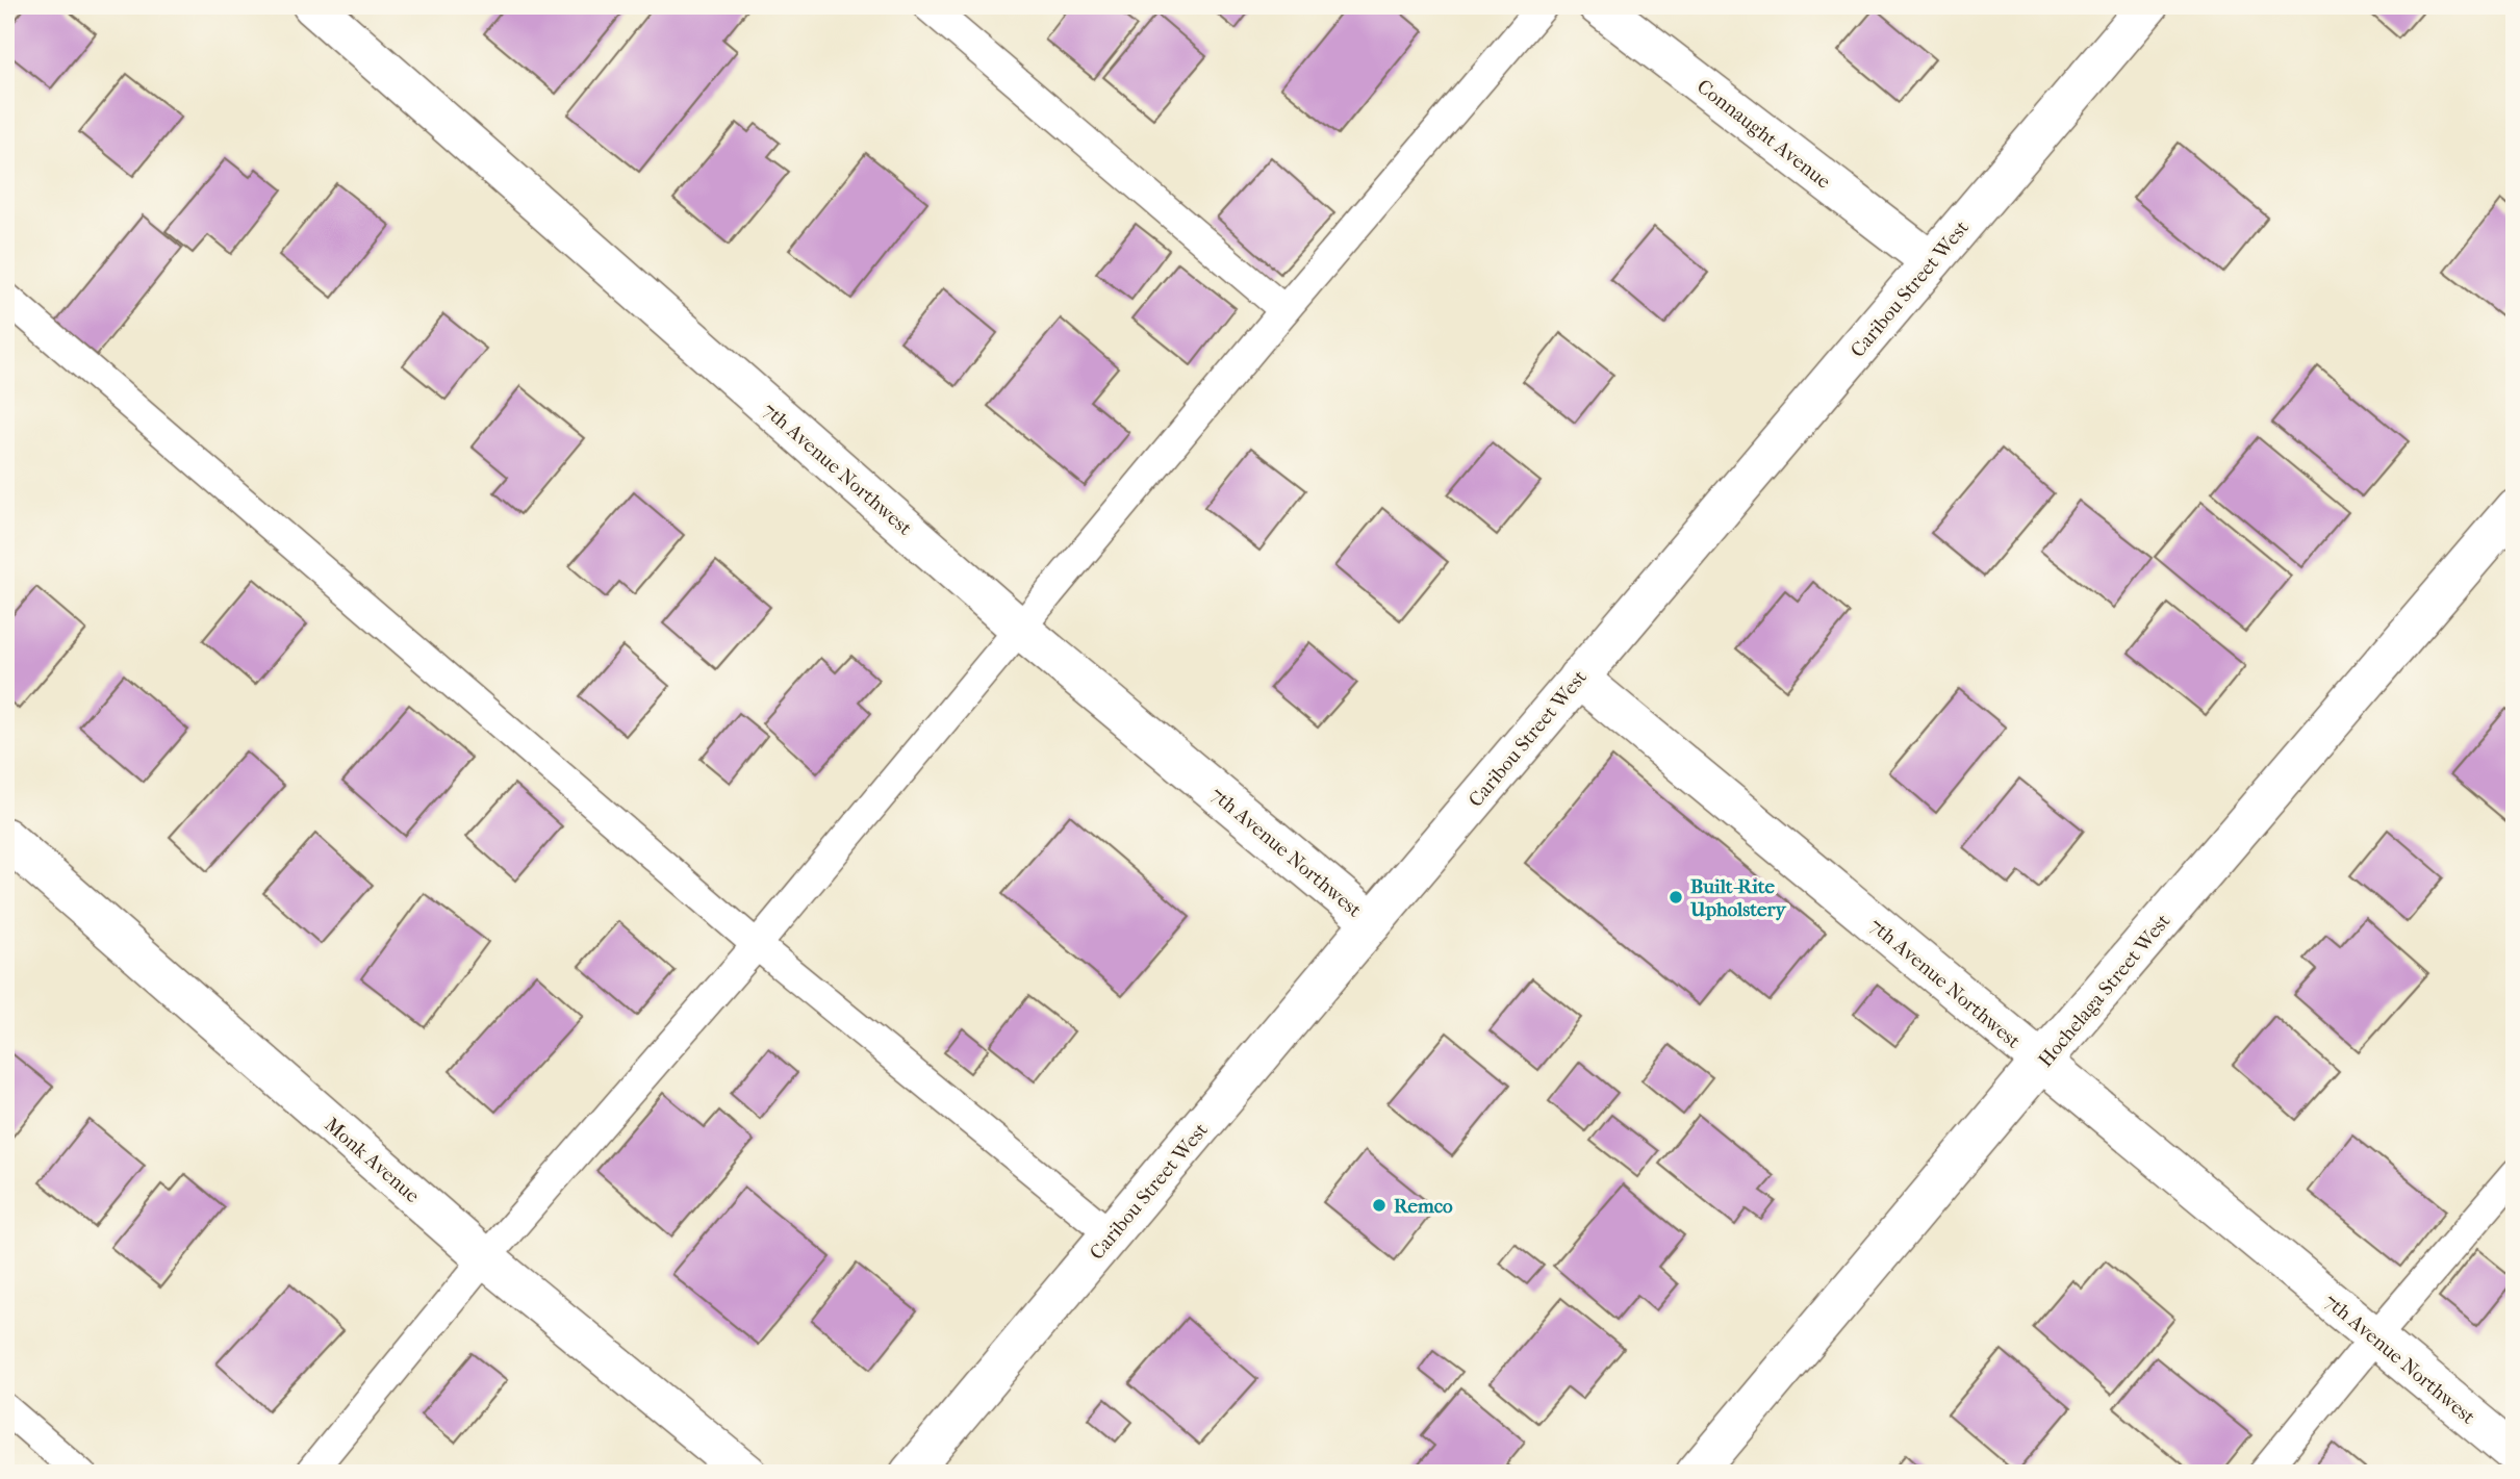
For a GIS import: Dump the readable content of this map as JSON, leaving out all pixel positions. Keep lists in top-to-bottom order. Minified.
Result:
{"streets":{"street":["Connaught Avenue","Caribou Street West","7th Avenue Northwest","Hochelaga Street West","Monk Avenue"]},"crossings":[["Connaught Avenue","Caribou Street West"],["Caribou Street West","7th Avenue Northwest"],["7th Avenue Northwest","Hochelaga Street West"]],"places":["Built-Rite Upholstery","Remco"]}
